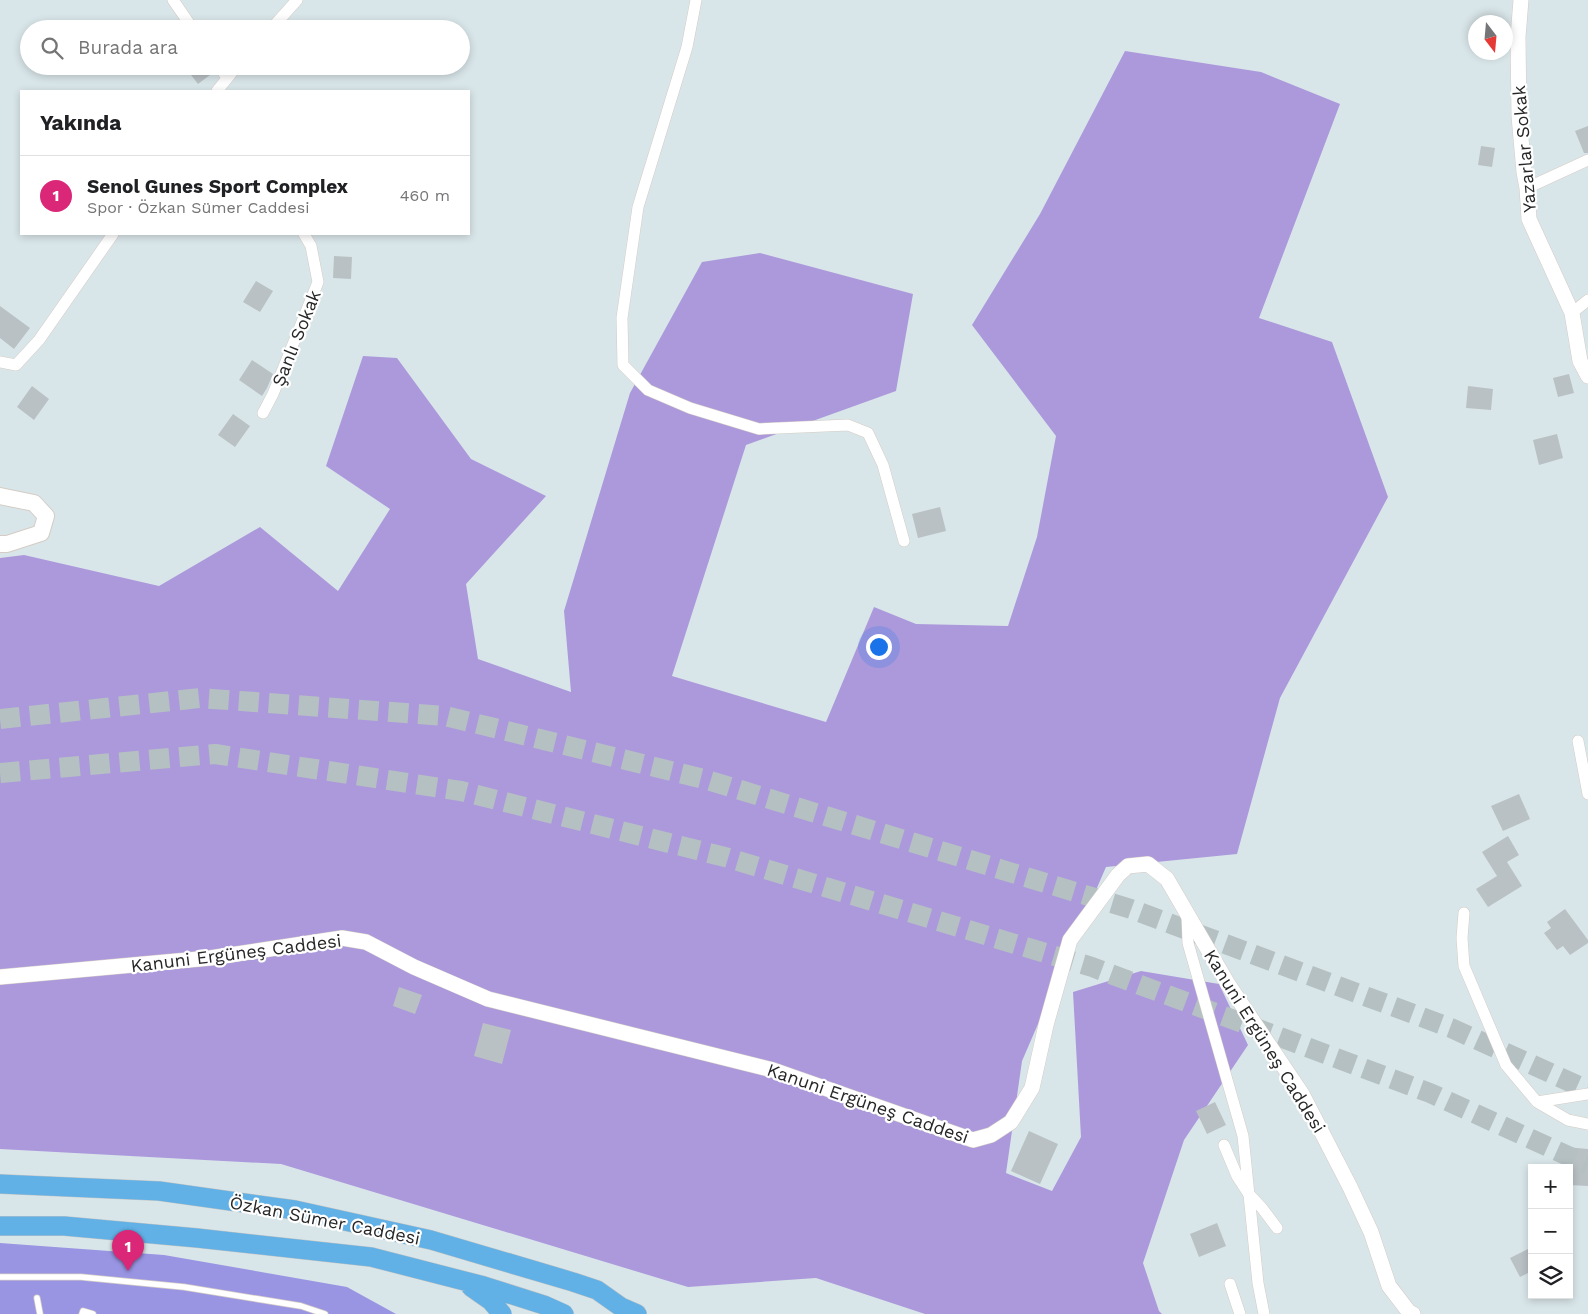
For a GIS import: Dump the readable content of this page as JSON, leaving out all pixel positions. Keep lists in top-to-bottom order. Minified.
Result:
{"streets":{"main road":["Özkan Sümer Caddesi"],"street":["Yazarlar Sokak","Şanlı Sokak","Kanuni Ergüneş Caddesi"]},"north":"bottom","page":{"search":"Burada ara","heading":"Yakında","list":[{"mark":"1","name":"Senol Gunes Sport Complex","note":"Spor · Özkan Sümer Caddesi","value":"460 m"}],"map_buttons":["+","−"],"pins":"1"}}
